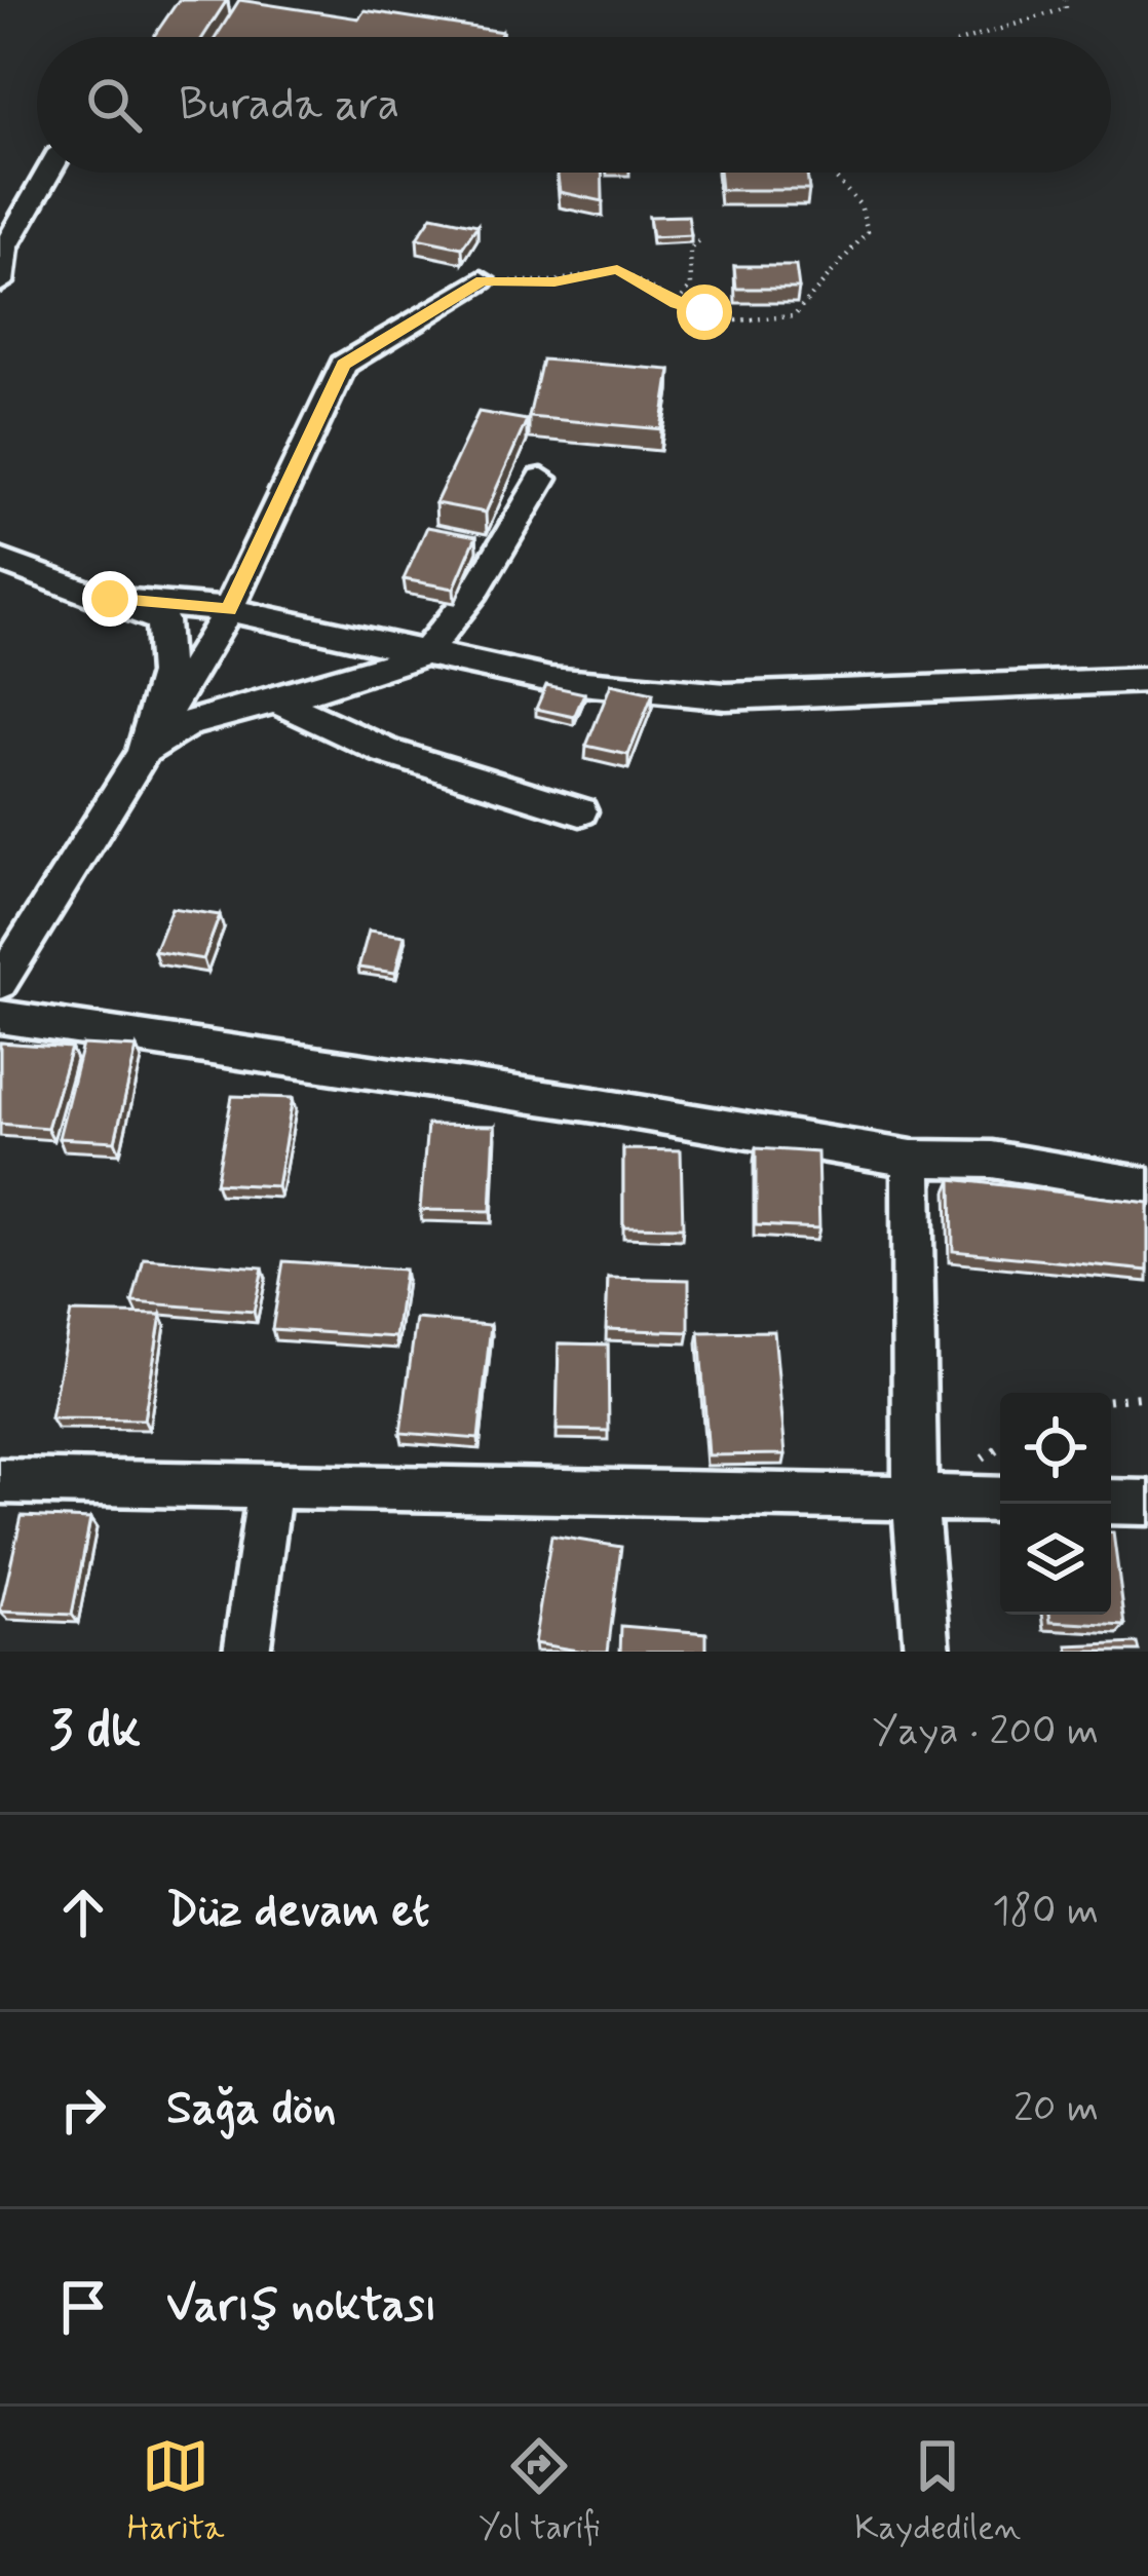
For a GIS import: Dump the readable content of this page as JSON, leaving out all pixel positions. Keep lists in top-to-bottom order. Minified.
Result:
{"page":{"search":"Burada ara","heading":["3 dk","Yaya · 200 m"],"list":[["Düz devam et","180 m"],["Sağa dön","20 m"],"Varış noktası"],"nav":["Harita","Yol tarifi","Kaydedilen"]}}
